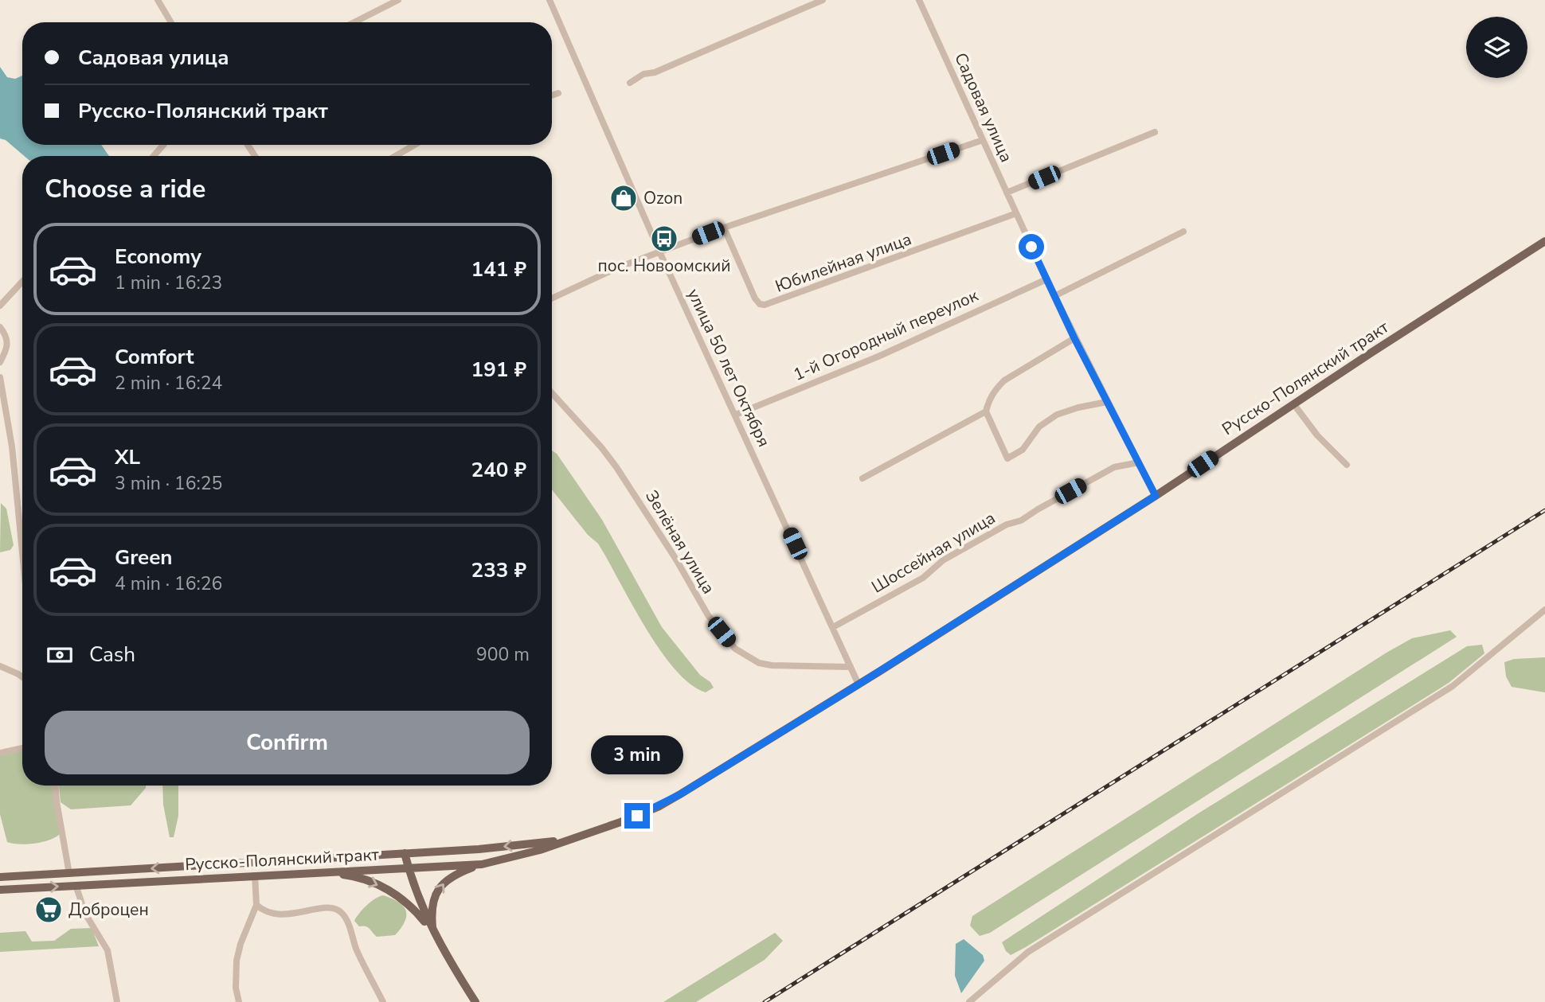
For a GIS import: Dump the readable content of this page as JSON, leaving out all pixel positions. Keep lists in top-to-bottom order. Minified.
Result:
{"streets":{"main road":["Русско-Полянский тракт"],"street":["Садовая улица","Юбилейная улица","1-й Огородный переулок","улица 50 лет Октября","Зелёная улица","Шоссейная улица"]},"crossings":[["Садовая улица","Юбилейная улица"],["Садовая улица","1-й Огородный переулок"],["Садовая улица","Русско-Полянский тракт"],["Садовая улица","Шоссейная улица"],["1-й Огородный переулок","улица 50 лет Октября"],["улица 50 лет Октября","Русско-Полянский тракт"],["улица 50 лет Октября","Зелёная улица"],["улица 50 лет Октября","Шоссейная улица"]],"places":{"shop":["Ozon"],"bus stop":["пос. Новоомский"],"supermarket":["Доброцен"]},"page":{"banner":["Садовая улица","Русско-Полянский тракт"],"heading":"Choose a ride","list":[{"name":"Economy","note":"1 min · 16:23","value":"141 ₽"},{"name":"Comfort","note":"2 min · 16:24","value":"191 ₽"},{"name":"XL","note":"3 min · 16:25","value":"240 ₽"},{"name":"Green","note":"4 min · 16:26","value":"233 ₽"}],"pay":["Cash","900 m"],"buttons":"Confirm","bubble":"3 min"}}
